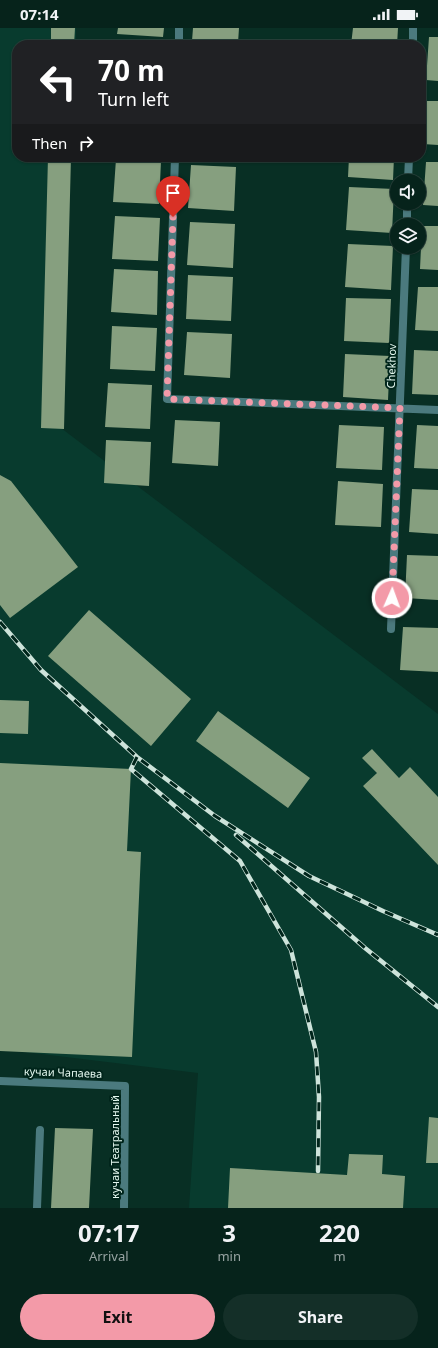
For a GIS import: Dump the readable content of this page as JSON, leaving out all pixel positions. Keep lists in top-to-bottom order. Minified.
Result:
{"streets":{"street":["Chekhov","кучаи Чапаева","кучаи Театральный"]},"crossings":[["кучаи Чапаева","кучаи Театральный"]],"page":{"status":"07:14","turn":["70 m","Turn left"],"then":"Then","eta":["07:17","Arrival","3","min","220","m"],"buttons":["Exit","Share"]}}
